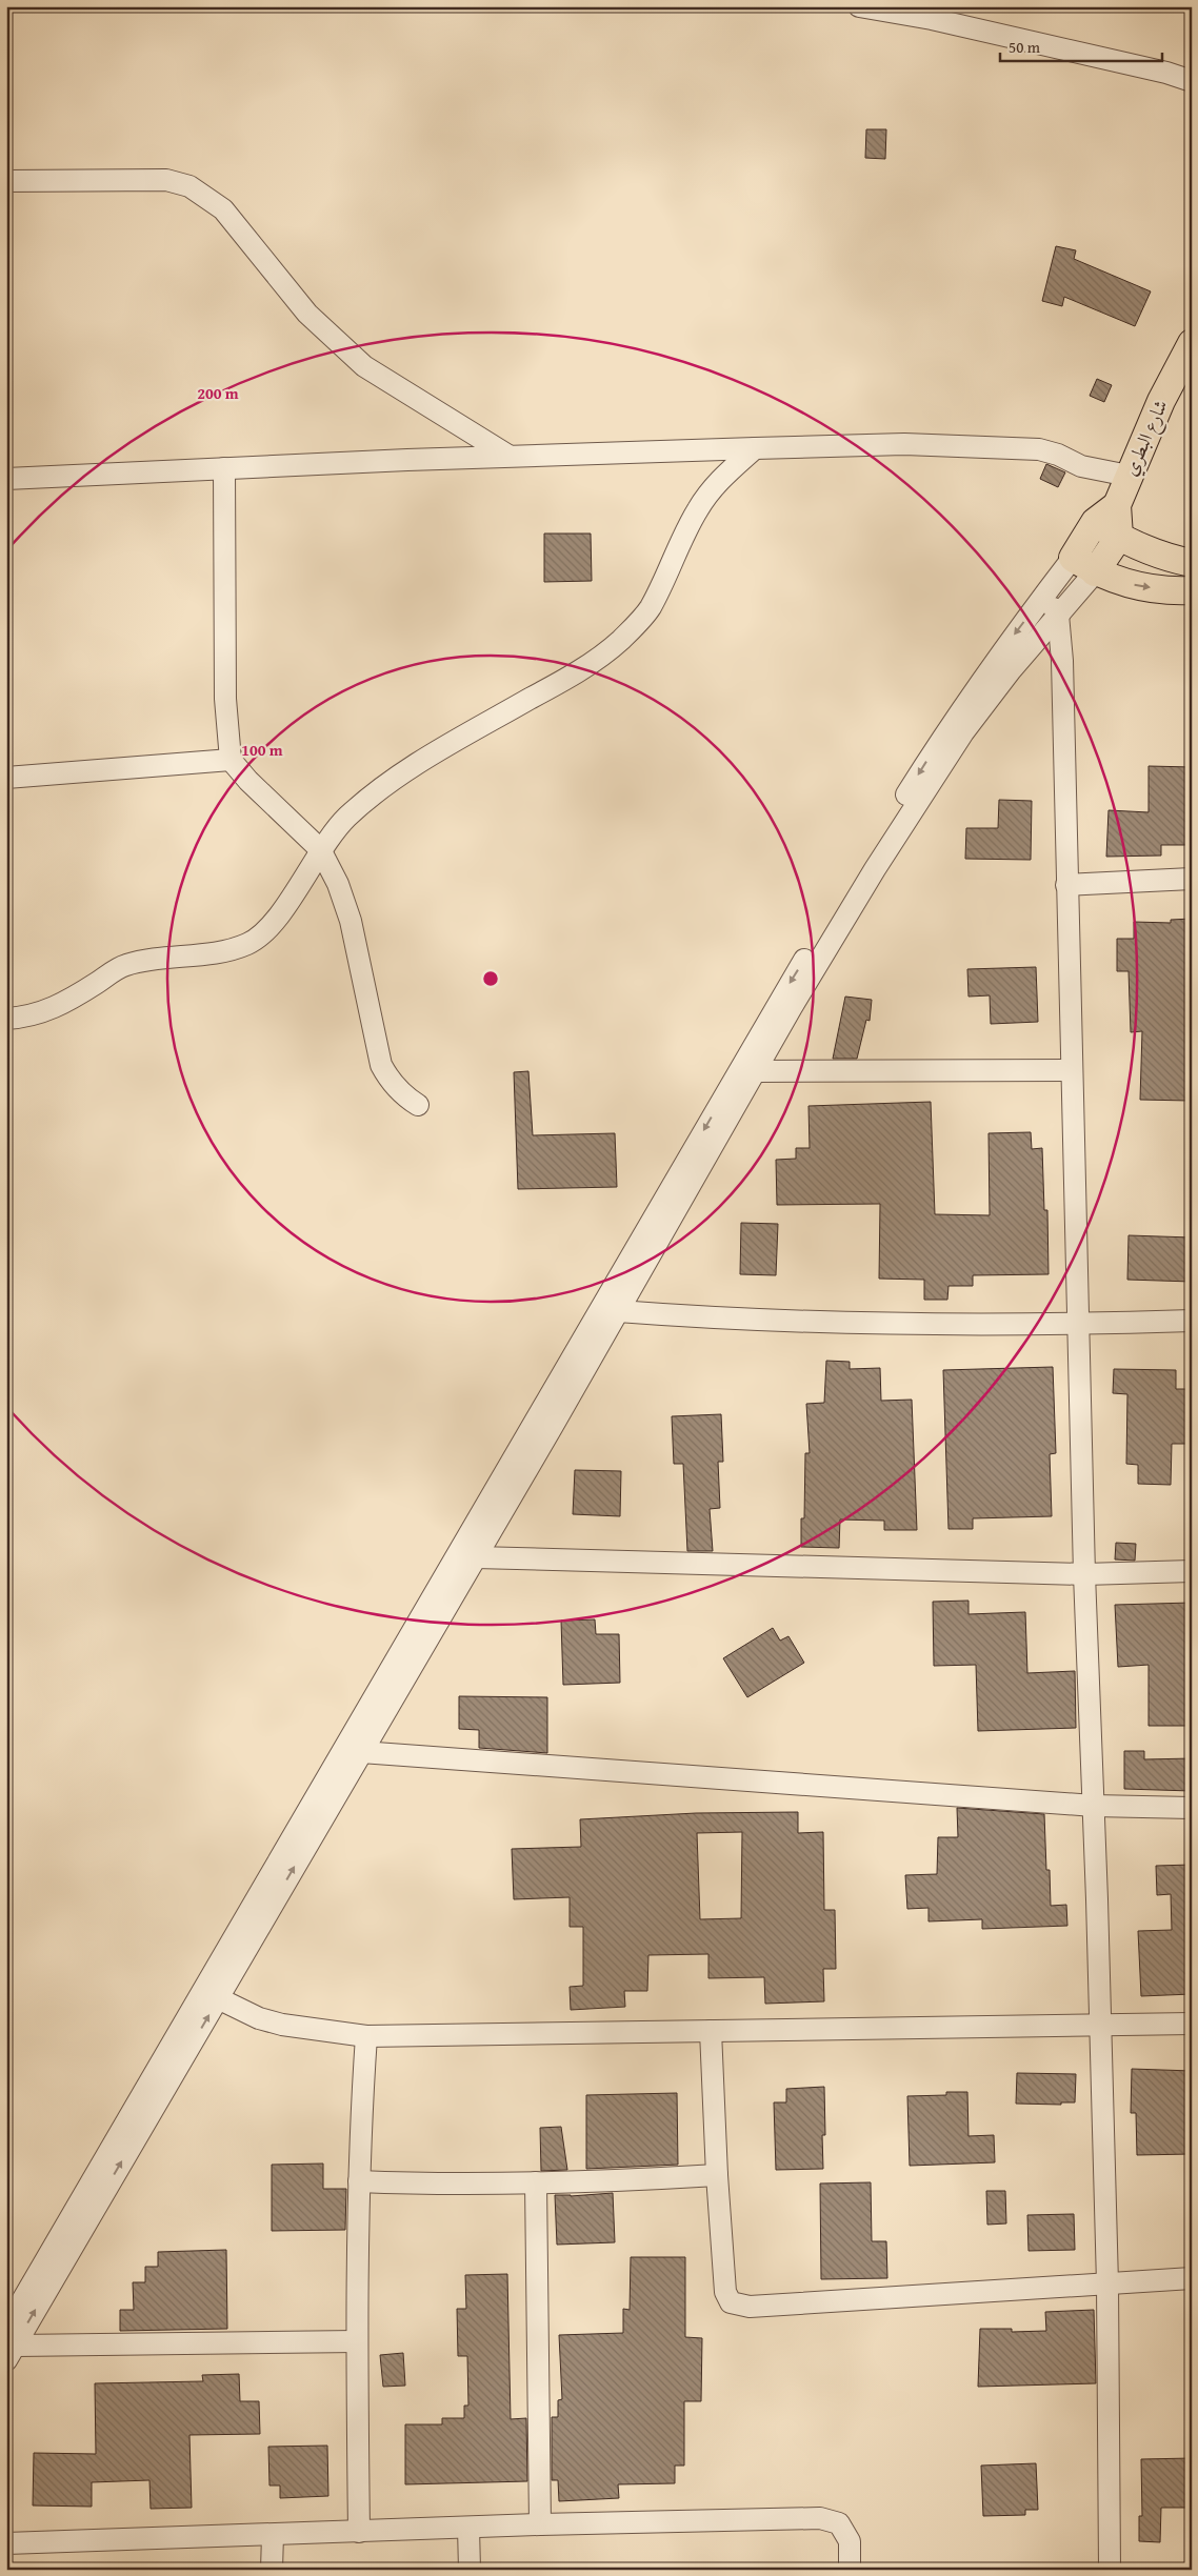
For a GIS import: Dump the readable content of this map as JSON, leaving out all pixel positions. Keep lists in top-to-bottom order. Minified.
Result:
{"streets":{"main road":["شارع البطري"]},"scale_bar":"50 m","rings":["200 m","100 m"]}
